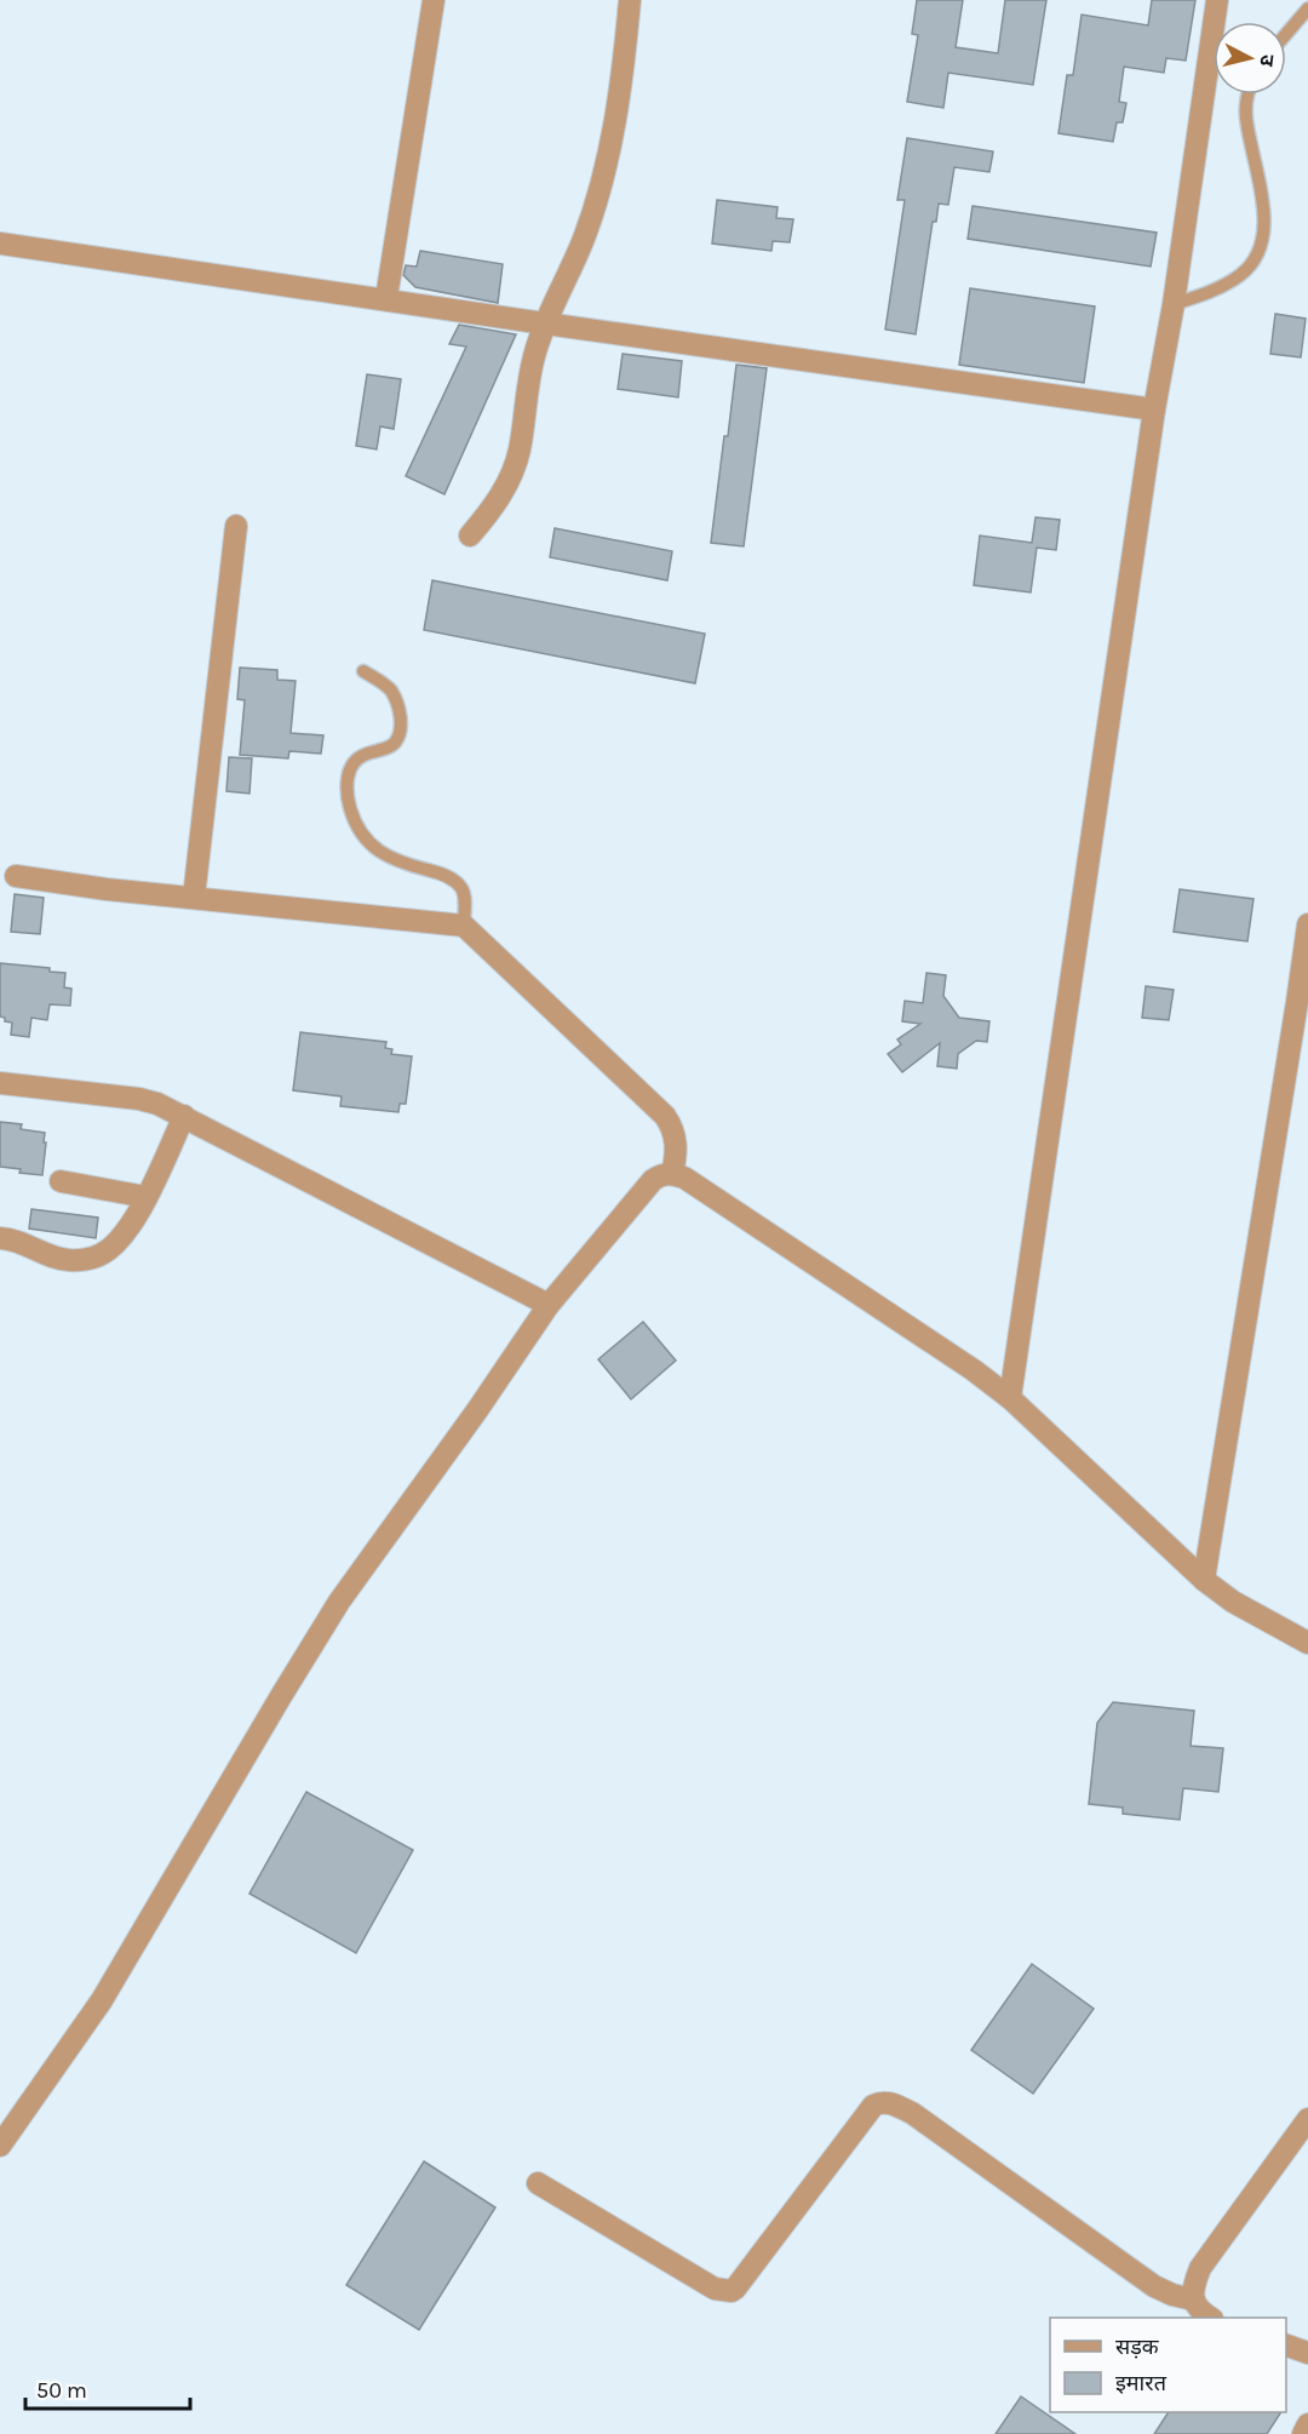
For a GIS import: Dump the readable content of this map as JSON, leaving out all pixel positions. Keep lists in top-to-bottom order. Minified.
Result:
{"legend":["सड़क","इमारत"],"scale_bar":"50 m","north":"right"}
